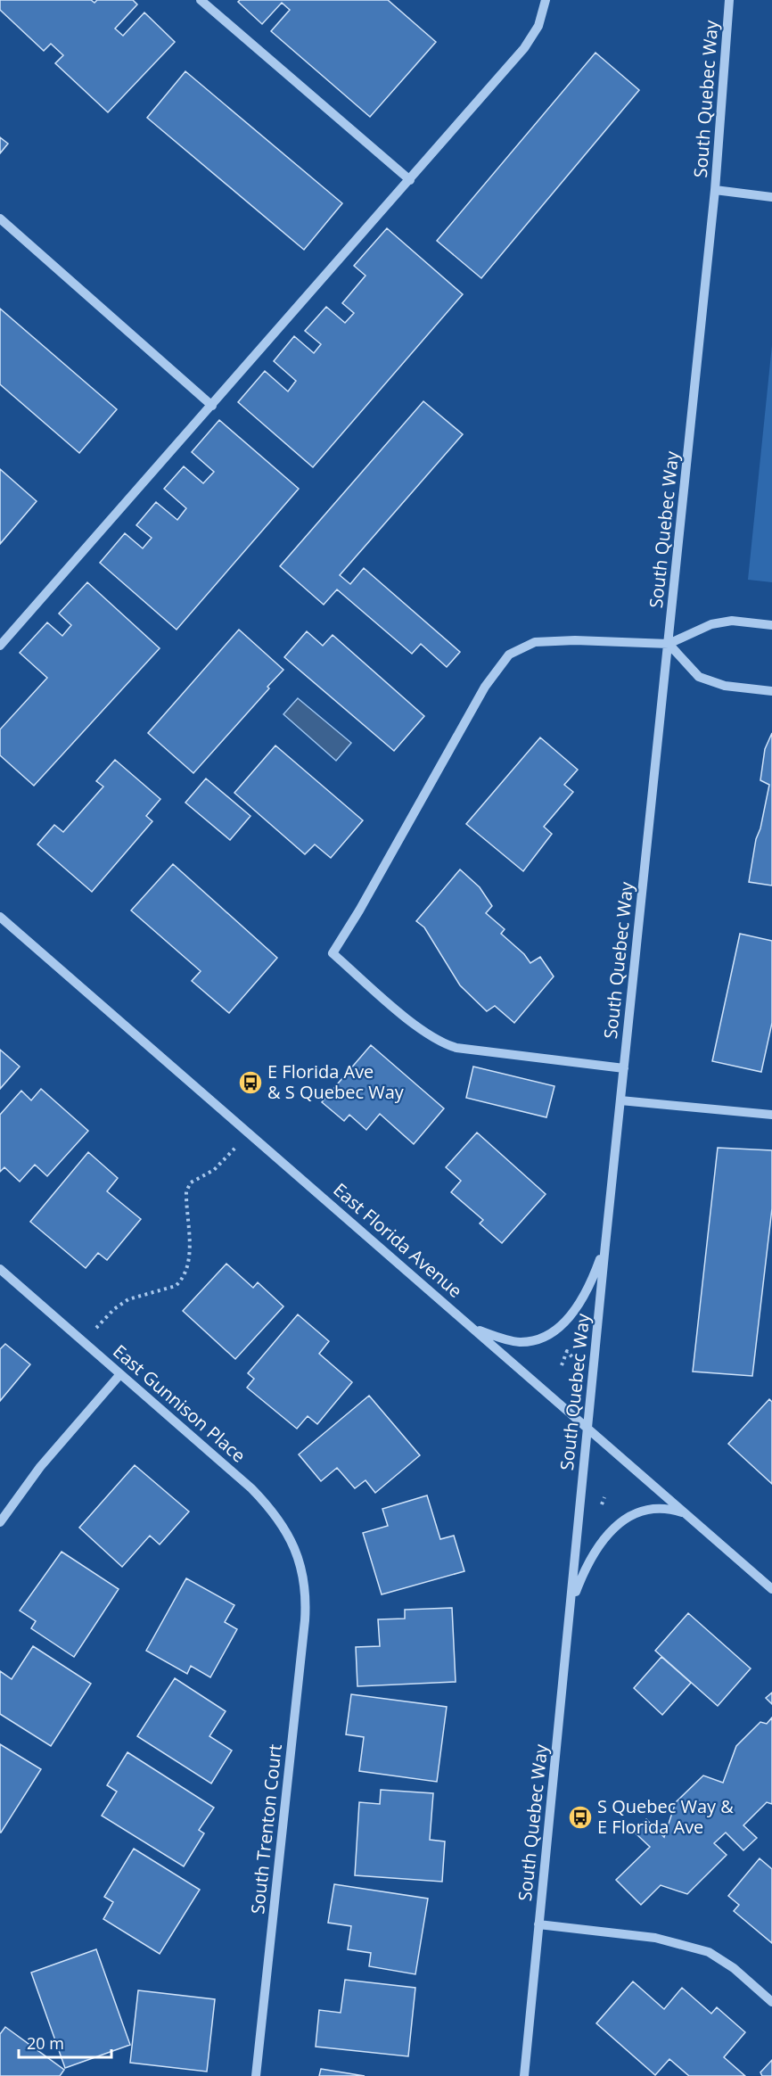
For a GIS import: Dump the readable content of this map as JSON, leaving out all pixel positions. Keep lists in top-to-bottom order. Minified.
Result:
{"streets":{"street":["South Quebec Way","East Florida Avenue","East Gunnison Place","South Trenton Court"]},"crossings":[["South Quebec Way","East Florida Avenue"],["East Gunnison Place","South Trenton Court"]],"places":{"bus stop":["E Florida Ave & S Quebec Way","S Quebec Way & E Florida Ave"]},"scale_bar":"20 m"}
